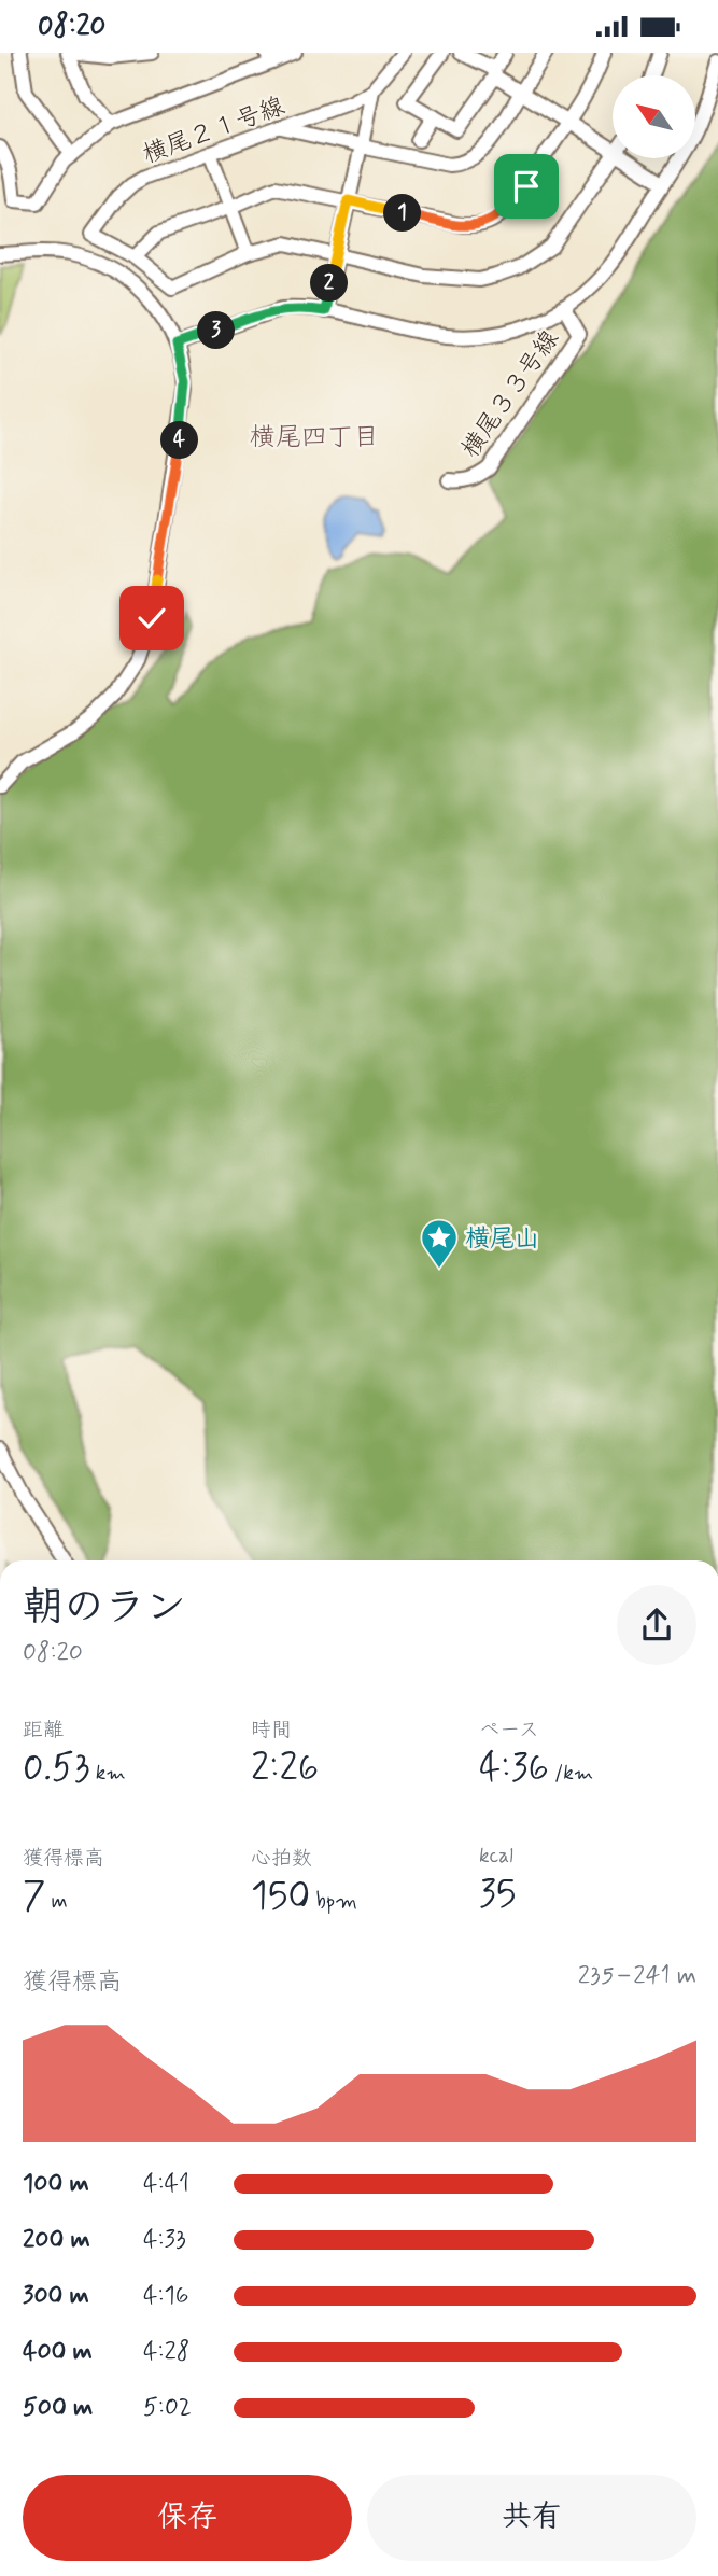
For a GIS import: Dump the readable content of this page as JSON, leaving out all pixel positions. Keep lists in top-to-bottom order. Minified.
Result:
{"streets":{"street":["横尾２１号線","横尾３３号線"]},"districts":["横尾四丁目"],"places":{"place":["横尾山"]},"north":"top left","page":{"status":"08:20","pins":["1","2","3","4"],"heading":["朝のラン","08:20"],"stats":[["距離","0.53 km"],["時間","2:26"],["ペース","4:36 /km"],["獲得標高","7 m"],["心拍数","150 bpm"],["kcal","35"]],"chart":["獲得標高","235–241 m"],"list":[{"name":"100 m","note":"4:41"},{"name":"200 m","note":"4:33"},{"name":"300 m","note":"4:16"},{"name":"400 m","note":"4:28"},{"name":"500 m","note":"5:02"}],"buttons":["保存","共有"]}}
